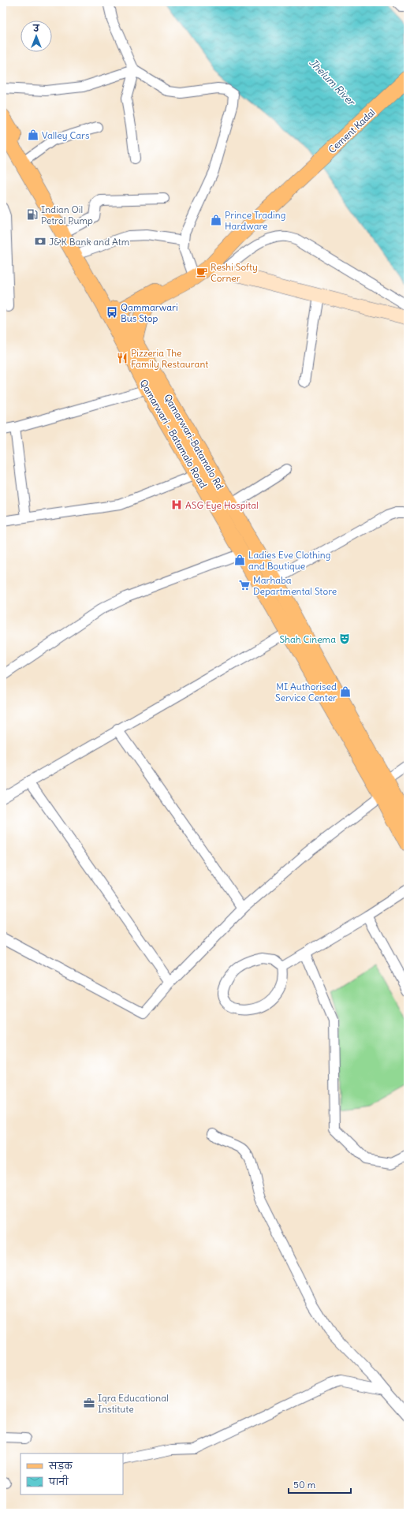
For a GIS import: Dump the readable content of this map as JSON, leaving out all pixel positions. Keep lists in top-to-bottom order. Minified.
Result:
{"streets":{"main road":["Cement Kadal","Qamarwari - Batamalo Road","Qamarwari-Batamalo Rd"]},"crossings":[["Qamarwari - Batamalo Road","Qamarwari-Batamalo Rd"]],"water":["Jhelum River"],"places":{"shop":["Valley Cars","Prince Trading Hardware","Ladies Eve Clothing and Boutique","MI Authorised Service Center"],"fuel station":["Indian Oil Petrol Pump"],"bank":["J&K Bank and Atm"],"cafe":["Reshi Softy Corner"],"bus stop":["Qammarwari Bus Stop"],"restaurant":["Pizzeria The Family Restaurant"],"hospital":["ASG Eye Hospital"],"supermarket":["Marhaba Departmental Store"],"theatre":["Shah Cinema"],"office":["Iqra Educational Institute"]},"legend":["सड़क","पानी"],"scale_bar":"50 m","north":"top"}
